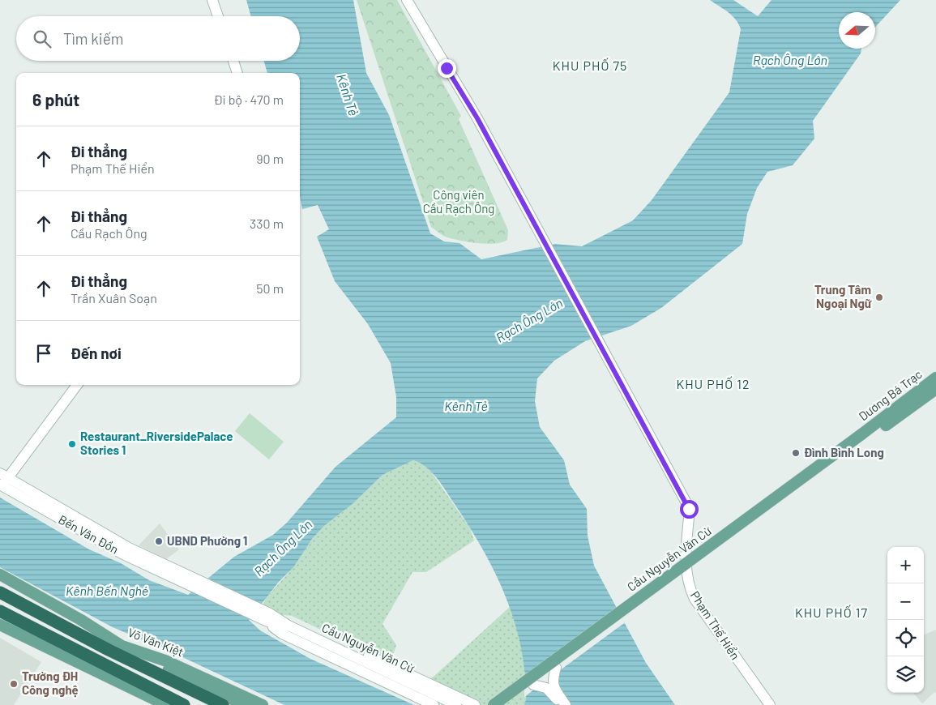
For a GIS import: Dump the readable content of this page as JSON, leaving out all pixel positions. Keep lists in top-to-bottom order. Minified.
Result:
{"streets":{"highway":["Võ Văn Kiệt"],"main road":["Dương Bá Trạc","Bến Vân Đồn","Cầu Nguyễn Văn Cừ","Phạm Thế Hiển"]},"crossings":[["Dương Bá Trạc","Cầu Nguyễn Văn Cừ"],["Bến Vân Đồn","Cầu Nguyễn Văn Cừ"]],"districts":["KHU PHỐ 75","KHU PHỐ 12","KHU PHỐ 17"],"water":["Rạch Ông Lớn","Kênh Tẻ","Kênh Bến Nghé"],"parks":["Công viên Cầu Rạch Ông"],"places":["Trung Tâm Ngoại Ngữ","Restaurant_RiversidePalace Stories 1","Đình Bình Long","UBND Phường 1","Trường ĐH Công nghệ"],"north":"left","page":{"search":"Tìm kiếm","heading":["6 phút","Đi bộ · 470 m"],"list":[["Đi thẳng","Phạm Thế Hiển","90 m"],["Đi thẳng","Cầu Rạch Ông","330 m"],["Đi thẳng","Trần Xuân Soạn","50 m"],"Đến nơi"],"map_buttons":["+","−"]}}
